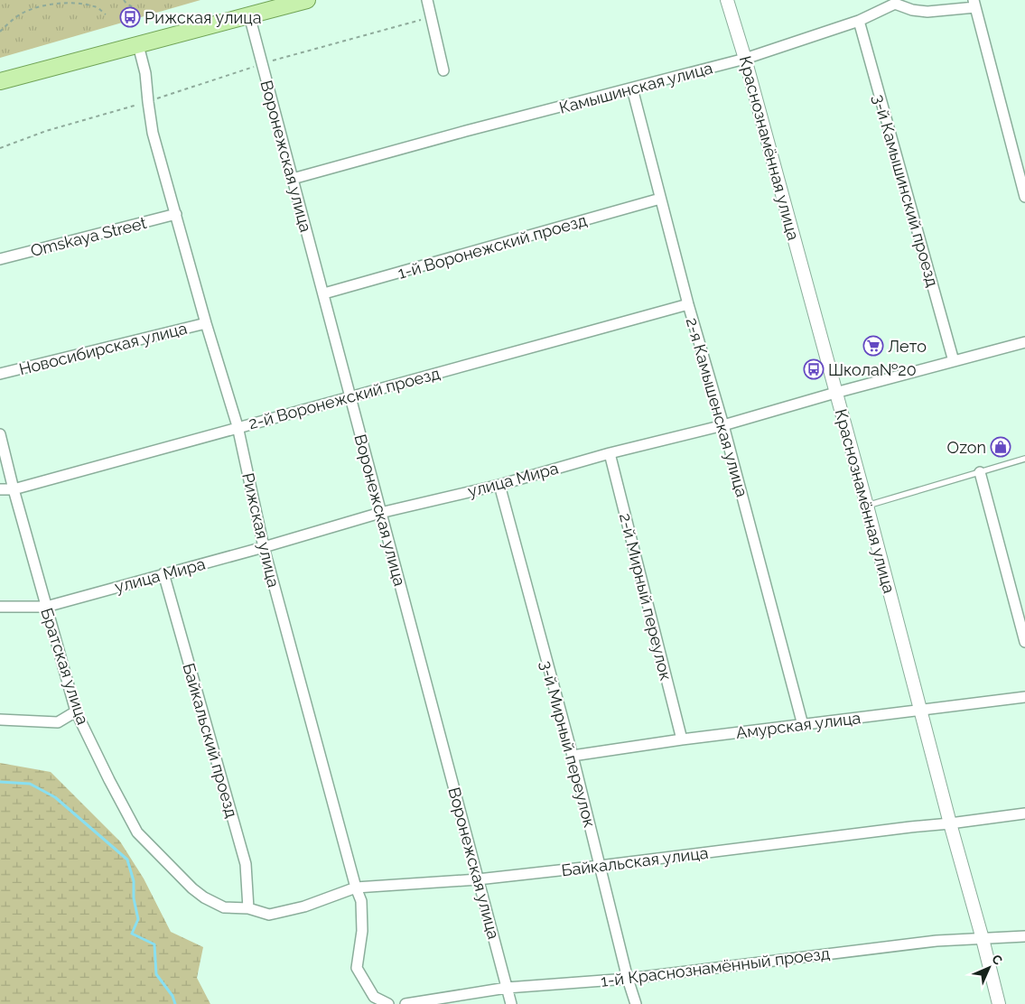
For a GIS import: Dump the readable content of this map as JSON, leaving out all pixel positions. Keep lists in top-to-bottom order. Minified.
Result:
{"streets":{"street":["Камышинская улица","Краснознамённая улица","Воронежская улица","3-й Камышинский проезд","Omskaya Street","1-й Воронежский проезд","Новосибирская улица","2-й Воронежский проезд","2-я Камышенская улица","улица Мира","Рижская улица","2-й Мирный переулок","Братская улица","Амурская улица","Байкальский проезд","3-й Мирный переулок","Байкальская улица","1-й Краснознамённый проезд"]},"crossings":[["Камышинская улица","Краснознамённая улица"],["Камышинская улица","Воронежская улица"],["Камышинская улица","3-й Камышинский проезд"],["Камышинская улица","2-я Камышенская улица"],["Краснознамённая улица","улица Мира"],["Краснознамённая улица","Амурская улица"],["Краснознамённая улица","Байкальская улица"],["Краснознамённая улица","1-й Краснознамённый проезд"],["Воронежская улица","1-й Воронежский проезд"],["Воронежская улица","2-й Воронежский проезд"],["Воронежская улица","улица Мира"],["Воронежская улица","Байкальская улица"],["Воронежская улица","1-й Краснознамённый проезд"],["3-й Камышинский проезд","улица Мира"],["Omskaya Street","Рижская улица"],["1-й Воронежский проезд","2-я Камышенская улица"],["Новосибирская улица","Рижская улица"],["2-й Воронежский проезд","2-я Камышенская улица"],["2-й Воронежский проезд","Рижская улица"],["2-й Воронежский проезд","Братская улица"],["2-я Камышенская улица","улица Мира"],["2-я Камышенская улица","Амурская улица"],["улица Мира","Рижская улица"],["улица Мира","2-й Мирный переулок"],["улица Мира","Братская улица"],["улица Мира","Байкальский проезд"],["улица Мира","3-й Мирный переулок"],["Рижская улица","Байкальская улица"],["2-й Мирный переулок","Амурская улица"],["Братская улица","Байкальский проезд"],["Братская улица","Байкальская улица"],["Амурская улица","3-й Мирный переулок"],["Байкальский проезд","Байкальская улица"],["3-й Мирный переулок","Байкальская улица"],["3-й Мирный переулок","1-й Краснознамённый проезд"]],"places":{"bus stop":["Рижская улица","Школа№20"],"supermarket":["Лето"],"shop":["Ozon"]},"north":"top right"}
